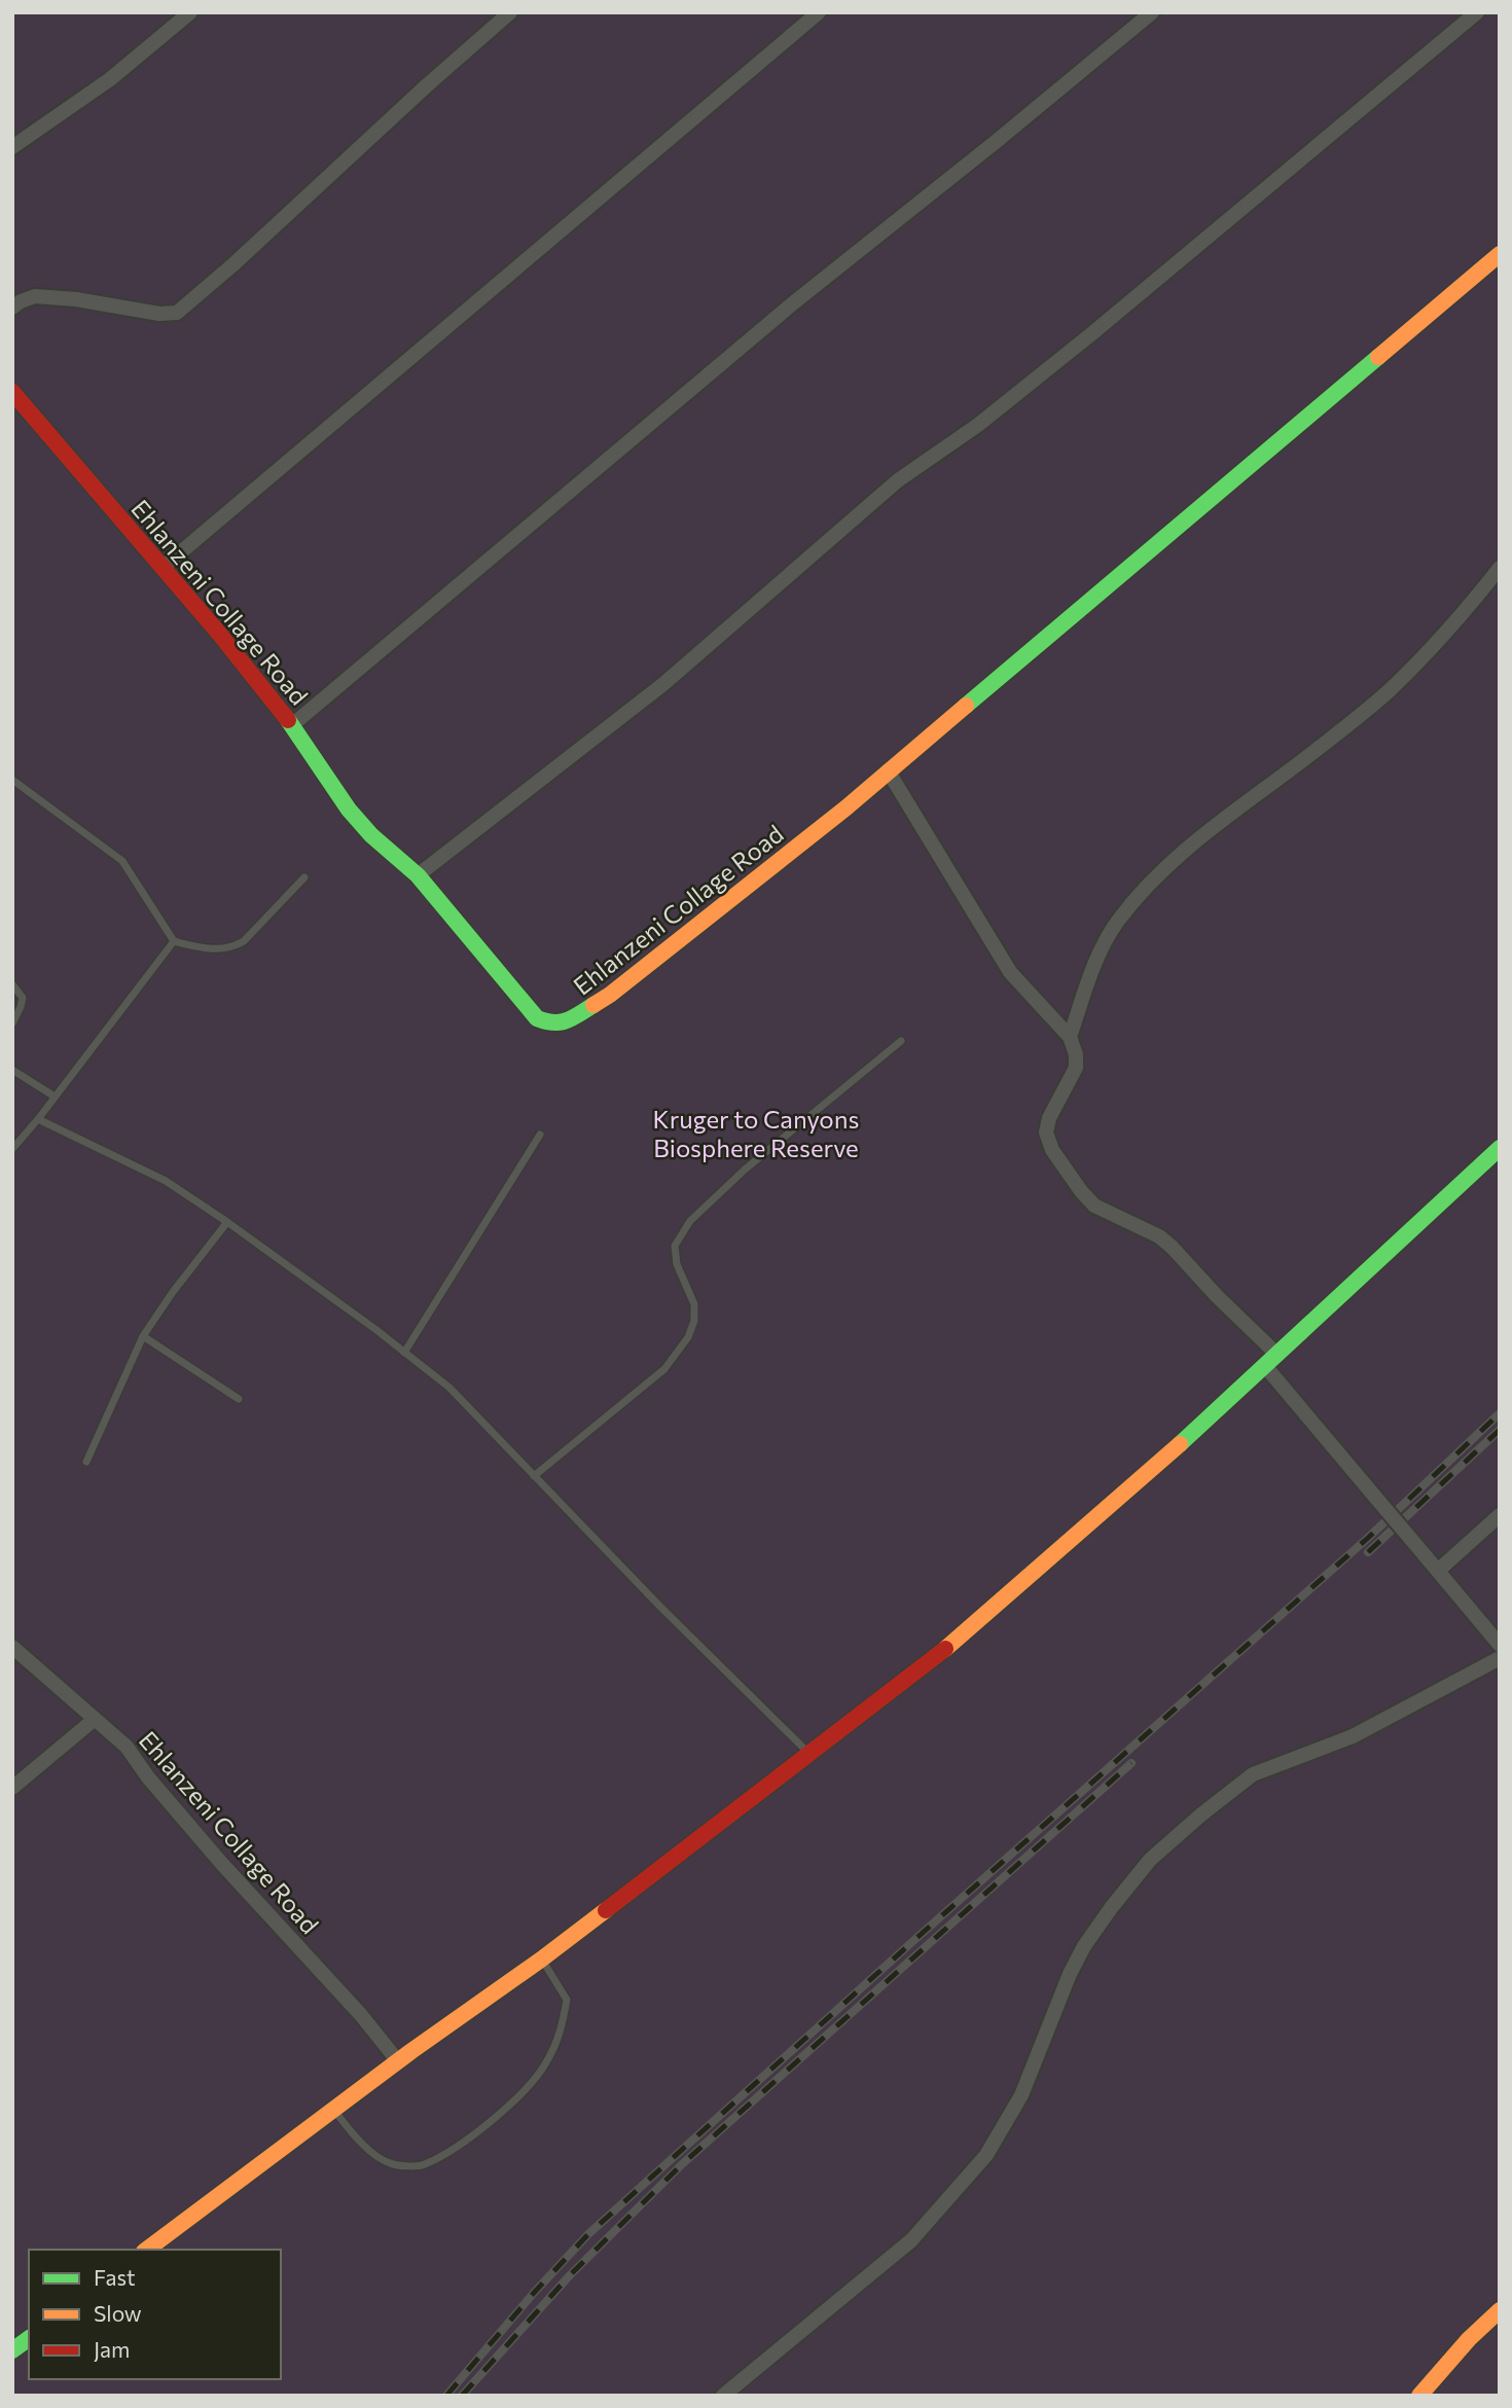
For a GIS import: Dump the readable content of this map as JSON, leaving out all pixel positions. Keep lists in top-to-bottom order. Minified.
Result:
{"streets":{"street":["Ehlanzeni Collage Road"]},"parks":["Kruger to Canyons Biosphere Reserve"],"legend":["Fast","Slow","Jam"]}
